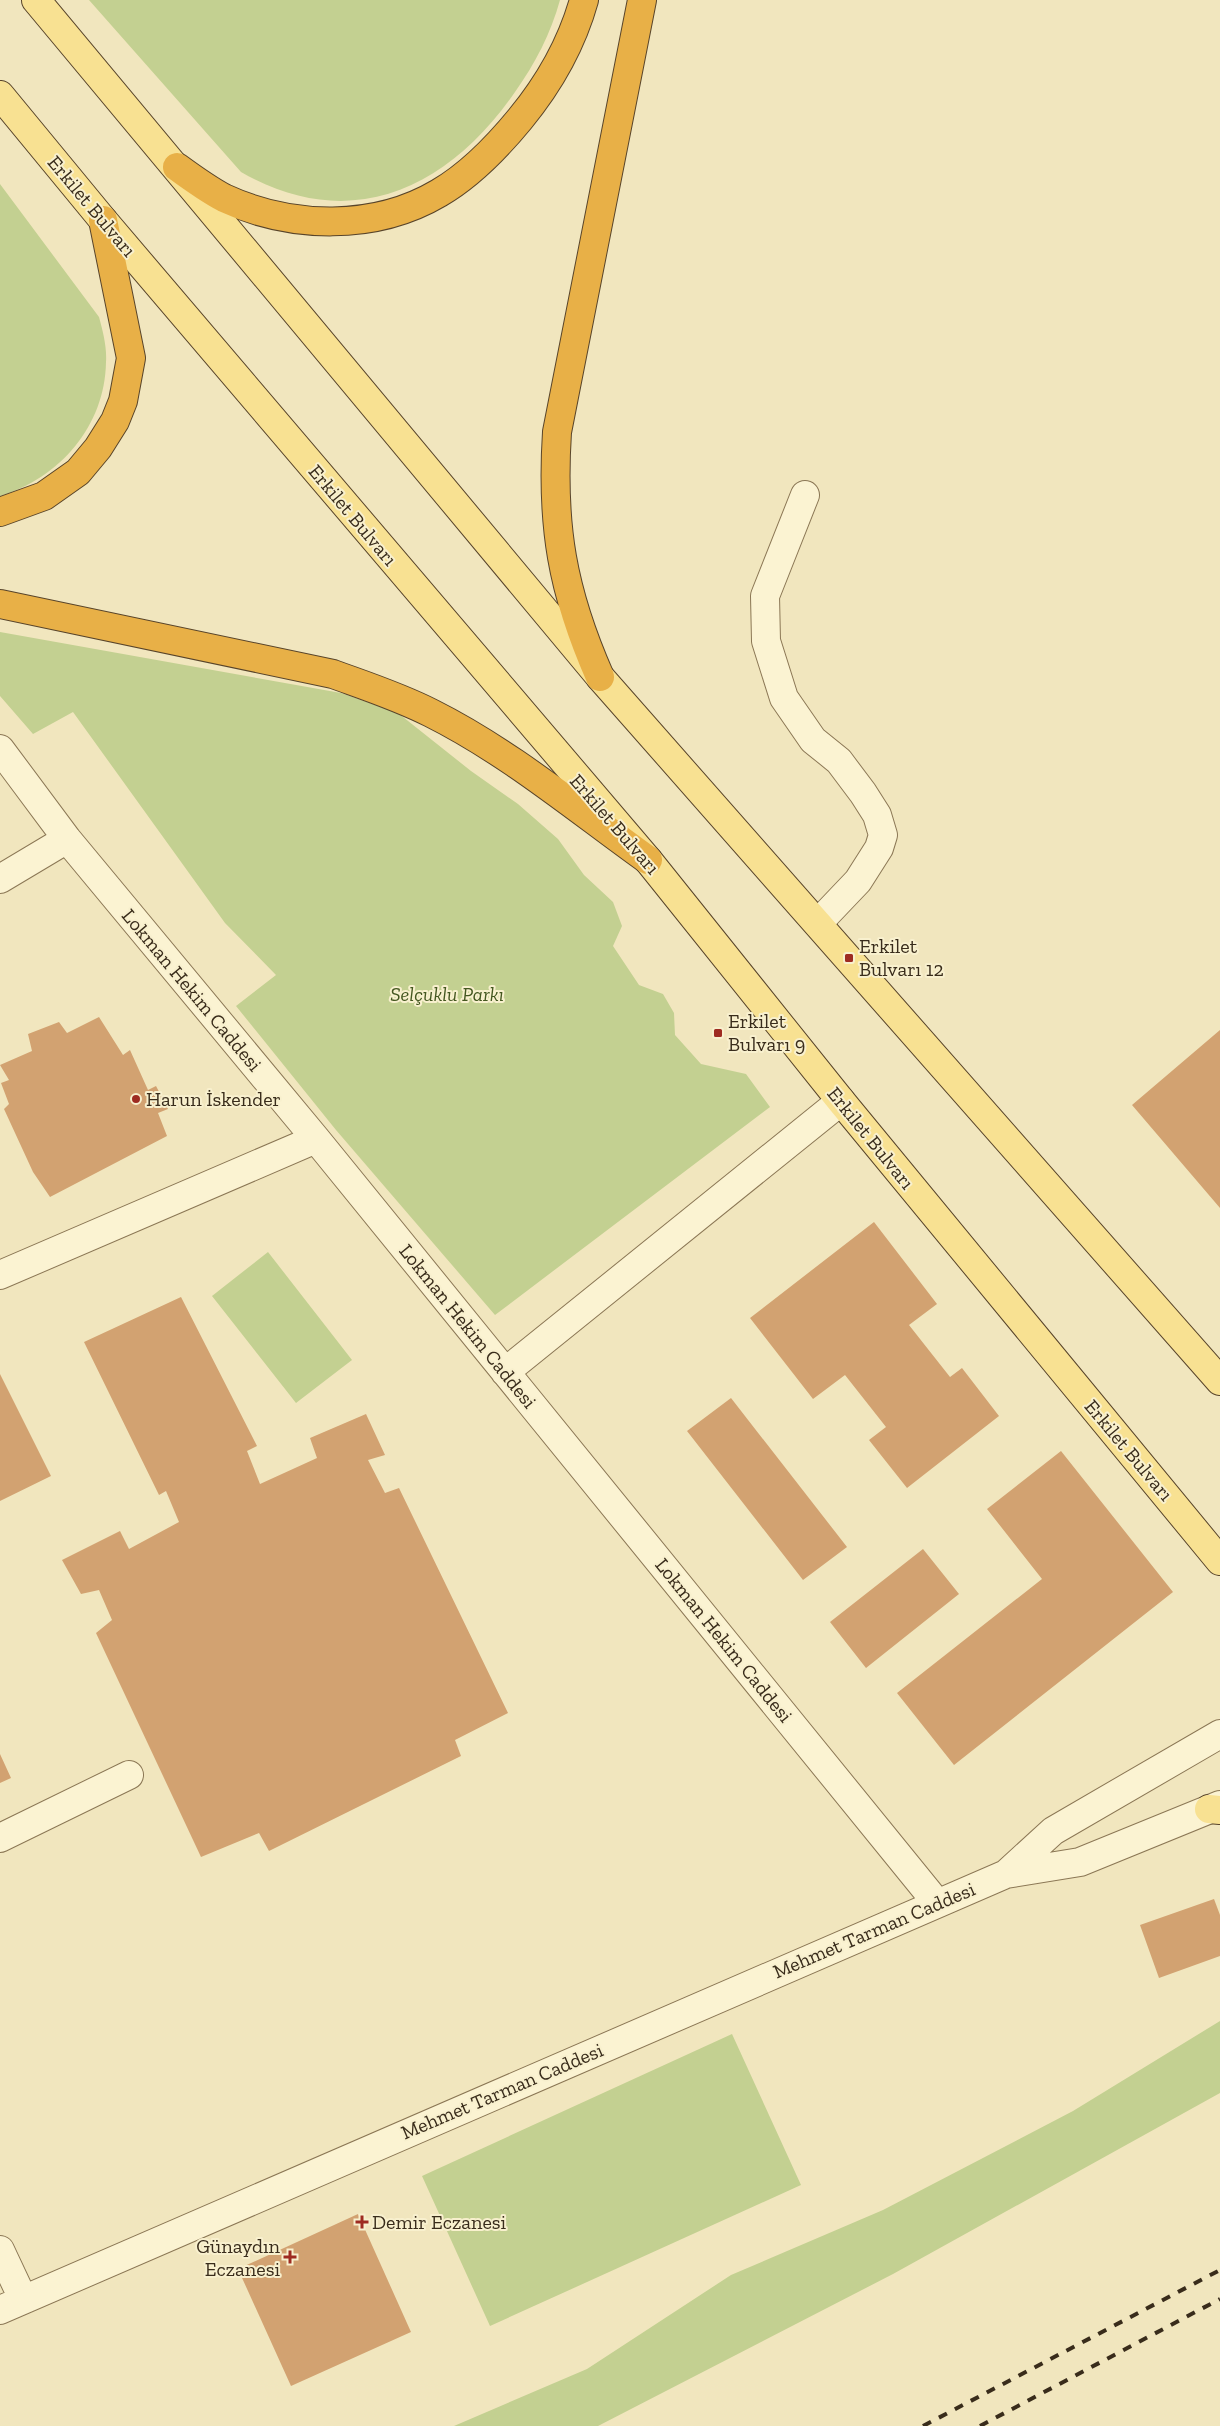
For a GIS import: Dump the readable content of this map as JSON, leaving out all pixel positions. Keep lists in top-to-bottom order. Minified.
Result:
{"streets":{"main road":["Erkilet Bulvarı"],"street":["Lokman Hekim Caddesi","Mehmet Tarman Caddesi"]},"crossings":[["Lokman Hekim Caddesi","Mehmet Tarman Caddesi"]],"parks":["Selçuklu Parkı"],"places":{"transit":["Erkilet Bulvarı 12","Erkilet Bulvarı 9"],"other":["Harun İskender"],"health":["Demir Eczanesi","Günaydın Eczanesi"]}}
